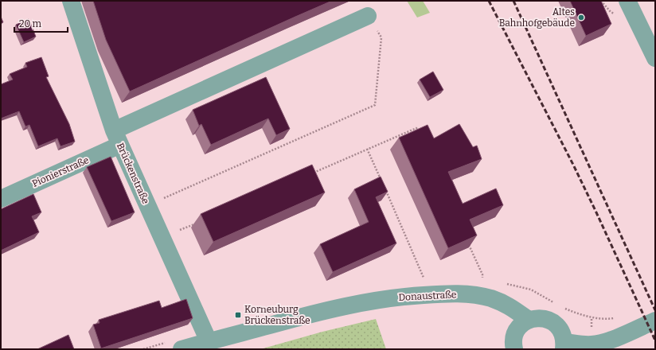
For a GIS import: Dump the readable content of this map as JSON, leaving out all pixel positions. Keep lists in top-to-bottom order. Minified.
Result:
{"streets":{"street":["Pionierstraße","Brückenstraße","Donaustraße"]},"crossings":[["Pionierstraße","Brückenstraße"],["Brückenstraße","Donaustraße"]],"places":{"other":["Altes Bahnhofgebäude"],"transit":["Korneuburg Brückenstraße"]},"scale_bar":"20 m"}
